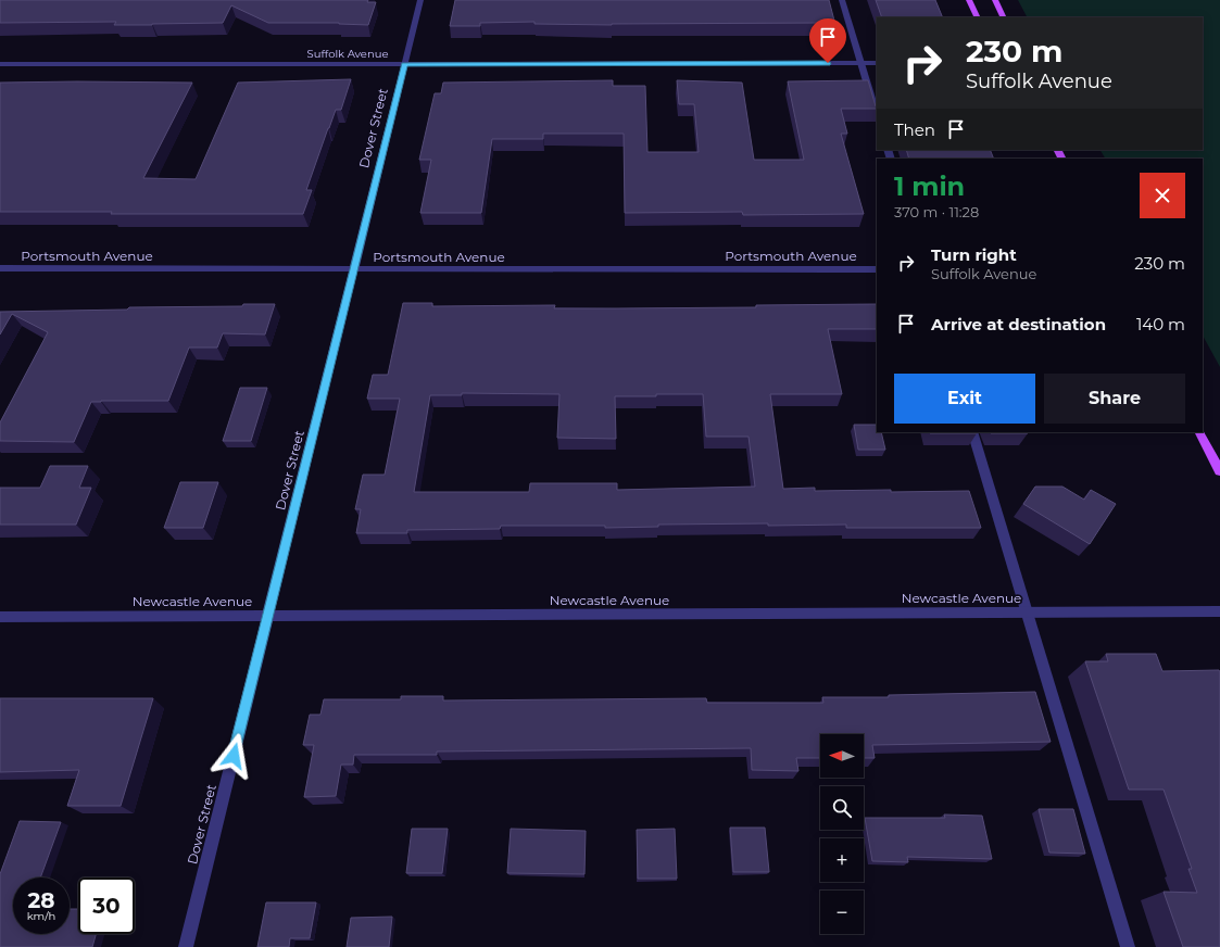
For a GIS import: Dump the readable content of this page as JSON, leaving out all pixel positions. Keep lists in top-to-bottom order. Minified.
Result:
{"streets":{"street":["Suffolk Avenue","Dover Street","Portsmouth Avenue","Newcastle Avenue"]},"crossings":[["Suffolk Avenue","Dover Street"],["Dover Street","Portsmouth Avenue"],["Dover Street","Newcastle Avenue"]],"north":"left","page":{"turn":["230 m","Suffolk Avenue"],"then":"Then","heading":["1 min","370 m · 11:28"],"list":[{"name":"Turn right","note":"Suffolk Avenue","value":"230 m"},{"name":"Arrive at destination","value":"140 m"}],"buttons":["Exit","Share"],"map_buttons":["+","−"],"speed":"28 km/h","limit":"30"}}
